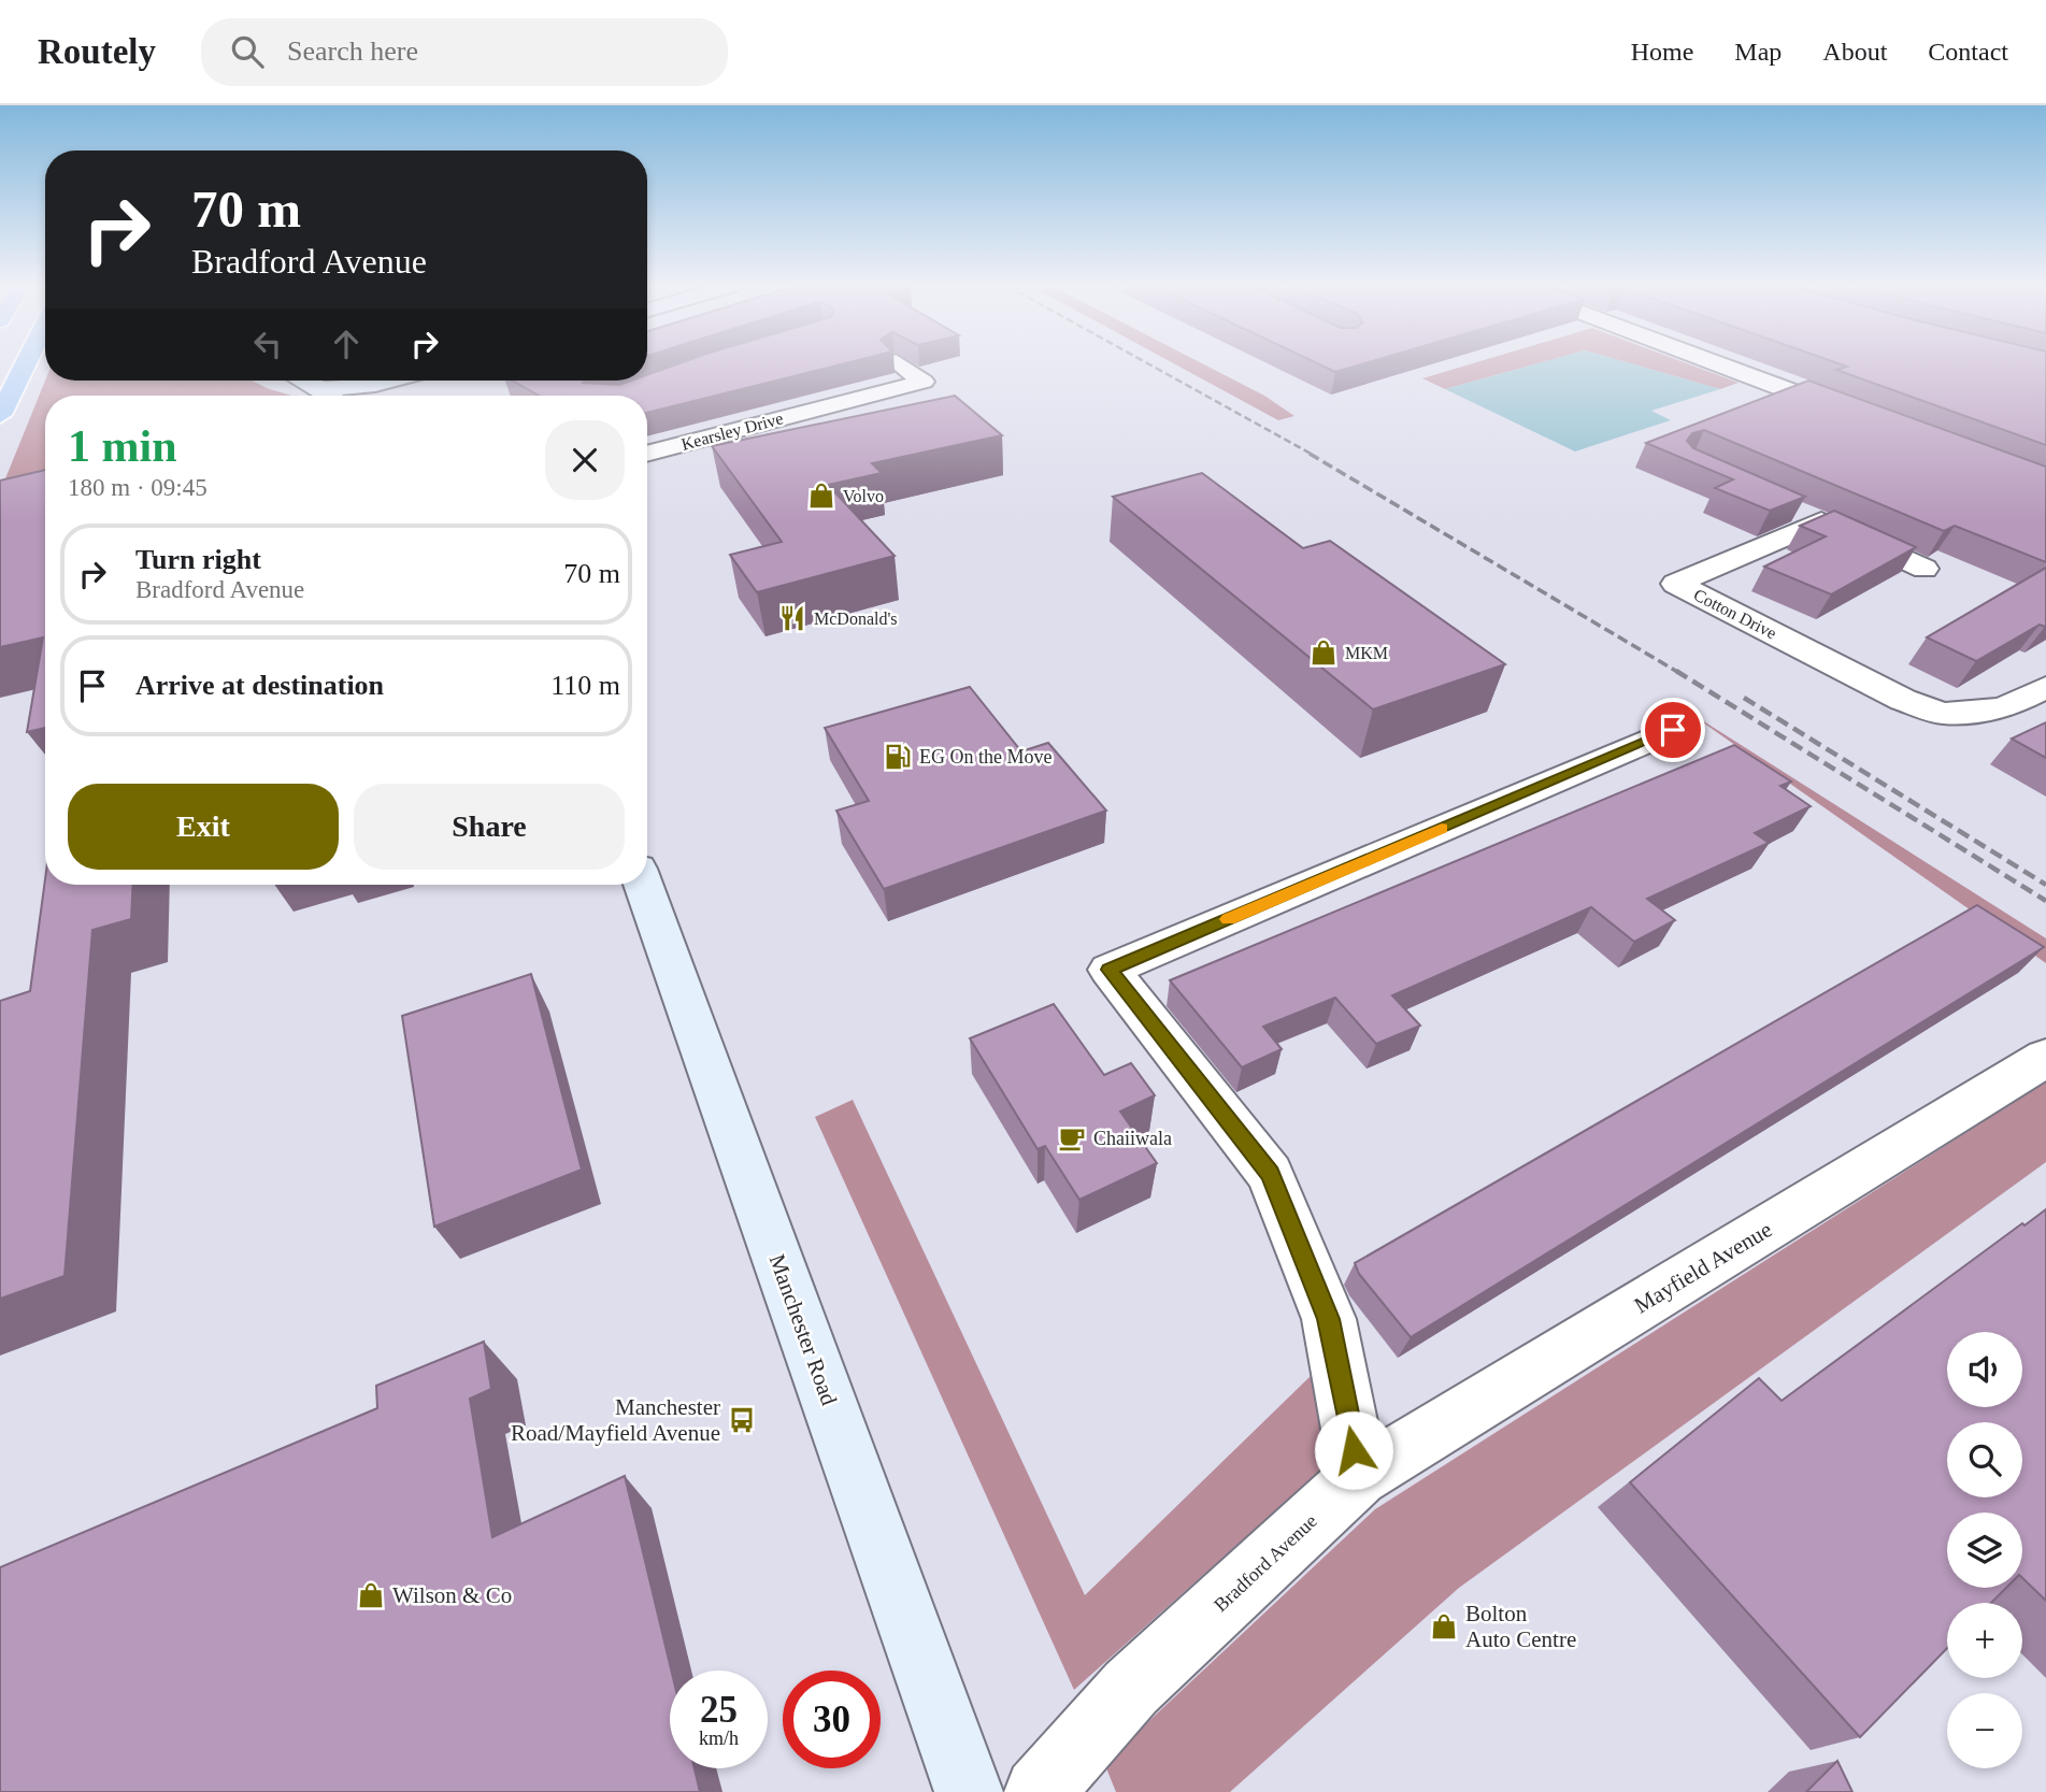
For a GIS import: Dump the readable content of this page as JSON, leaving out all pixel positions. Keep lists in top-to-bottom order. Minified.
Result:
{"streets":{"main road":["Manchester Road"],"street":["Kearsley Drive","Cotton Drive","Mayfield Avenue","Bradford Avenue"]},"crossings":[["Mayfield Avenue","Bradford Avenue"]],"places":{"shop":["Volvo","MKM","Wilson & Co","Bolton Auto Centre"],"restaurant":["McDonald's"],"fuel station":["EG On the Move"],"cafe":["Chaiiwala"],"bus stop":["Manchester Road/Mayfield Avenue"]},"page":{"header":"Routely","search":"Search here","nav":["Home","Map","About","Contact"],"turn":["70 m","Bradford Avenue"],"heading":["1 min","180 m · 09:45"],"list":[{"name":"Turn right","note":"Bradford Avenue","value":"70 m"},{"name":"Arrive at destination","value":"110 m"}],"buttons":["Exit","Share"],"map_buttons":["+","−"],"speed":"25 km/h","limit":"30"}}
